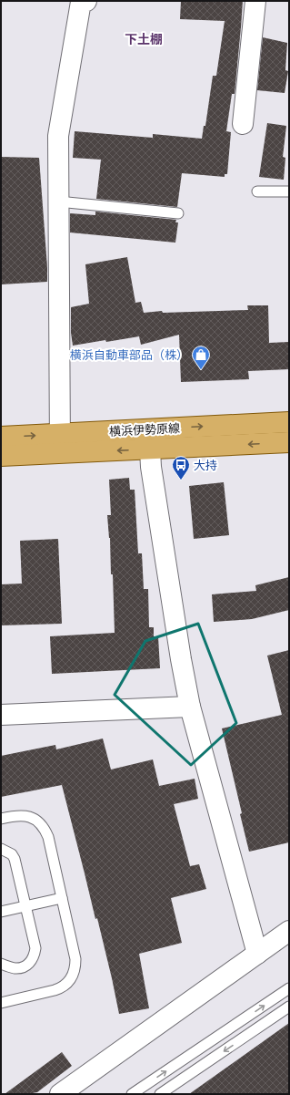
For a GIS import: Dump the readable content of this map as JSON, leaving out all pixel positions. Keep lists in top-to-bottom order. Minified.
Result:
{"streets":{"main road":["横浜伊勢原線"]},"districts":["下土棚"],"places":{"shop":["横浜自動車部品（株）"],"bus stop":["大持"]}}
